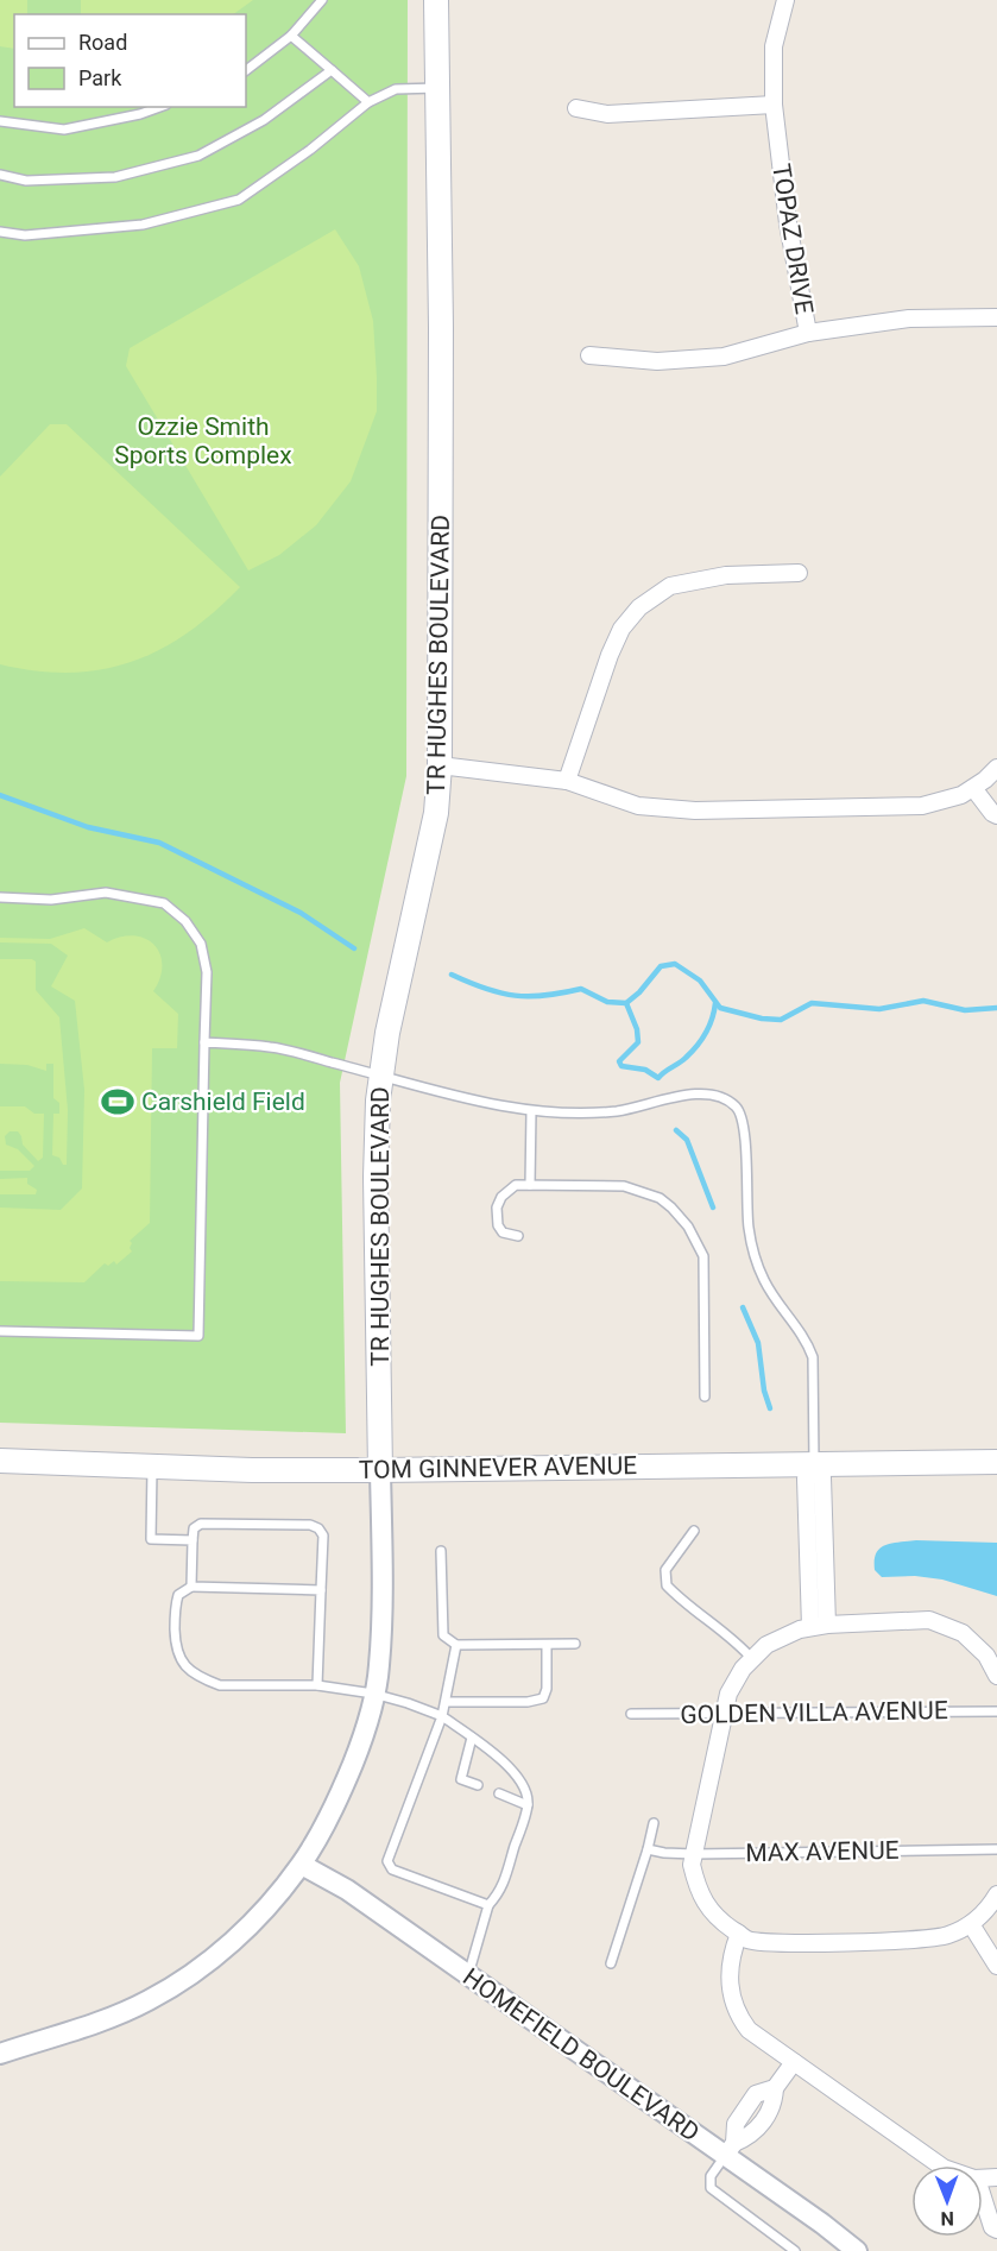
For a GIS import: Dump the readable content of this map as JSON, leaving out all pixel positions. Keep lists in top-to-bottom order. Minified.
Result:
{"streets":{"main road":["TR HUGHES BOULEVARD","TOM GINNEVER AVENUE"],"street":["TOPAZ DRIVE","HOMEFIELD BOULEVARD"],"lane":["GOLDEN VILLA AVENUE","MAX AVENUE"]},"crossings":[["TR HUGHES BOULEVARD","TOM GINNEVER AVENUE"],["TR HUGHES BOULEVARD","HOMEFIELD BOULEVARD"]],"parks":["Ozzie Smith Sports Complex"],"places":{"sports":["Carshield Field"]},"legend":["Road","Park"],"north":"bottom"}
